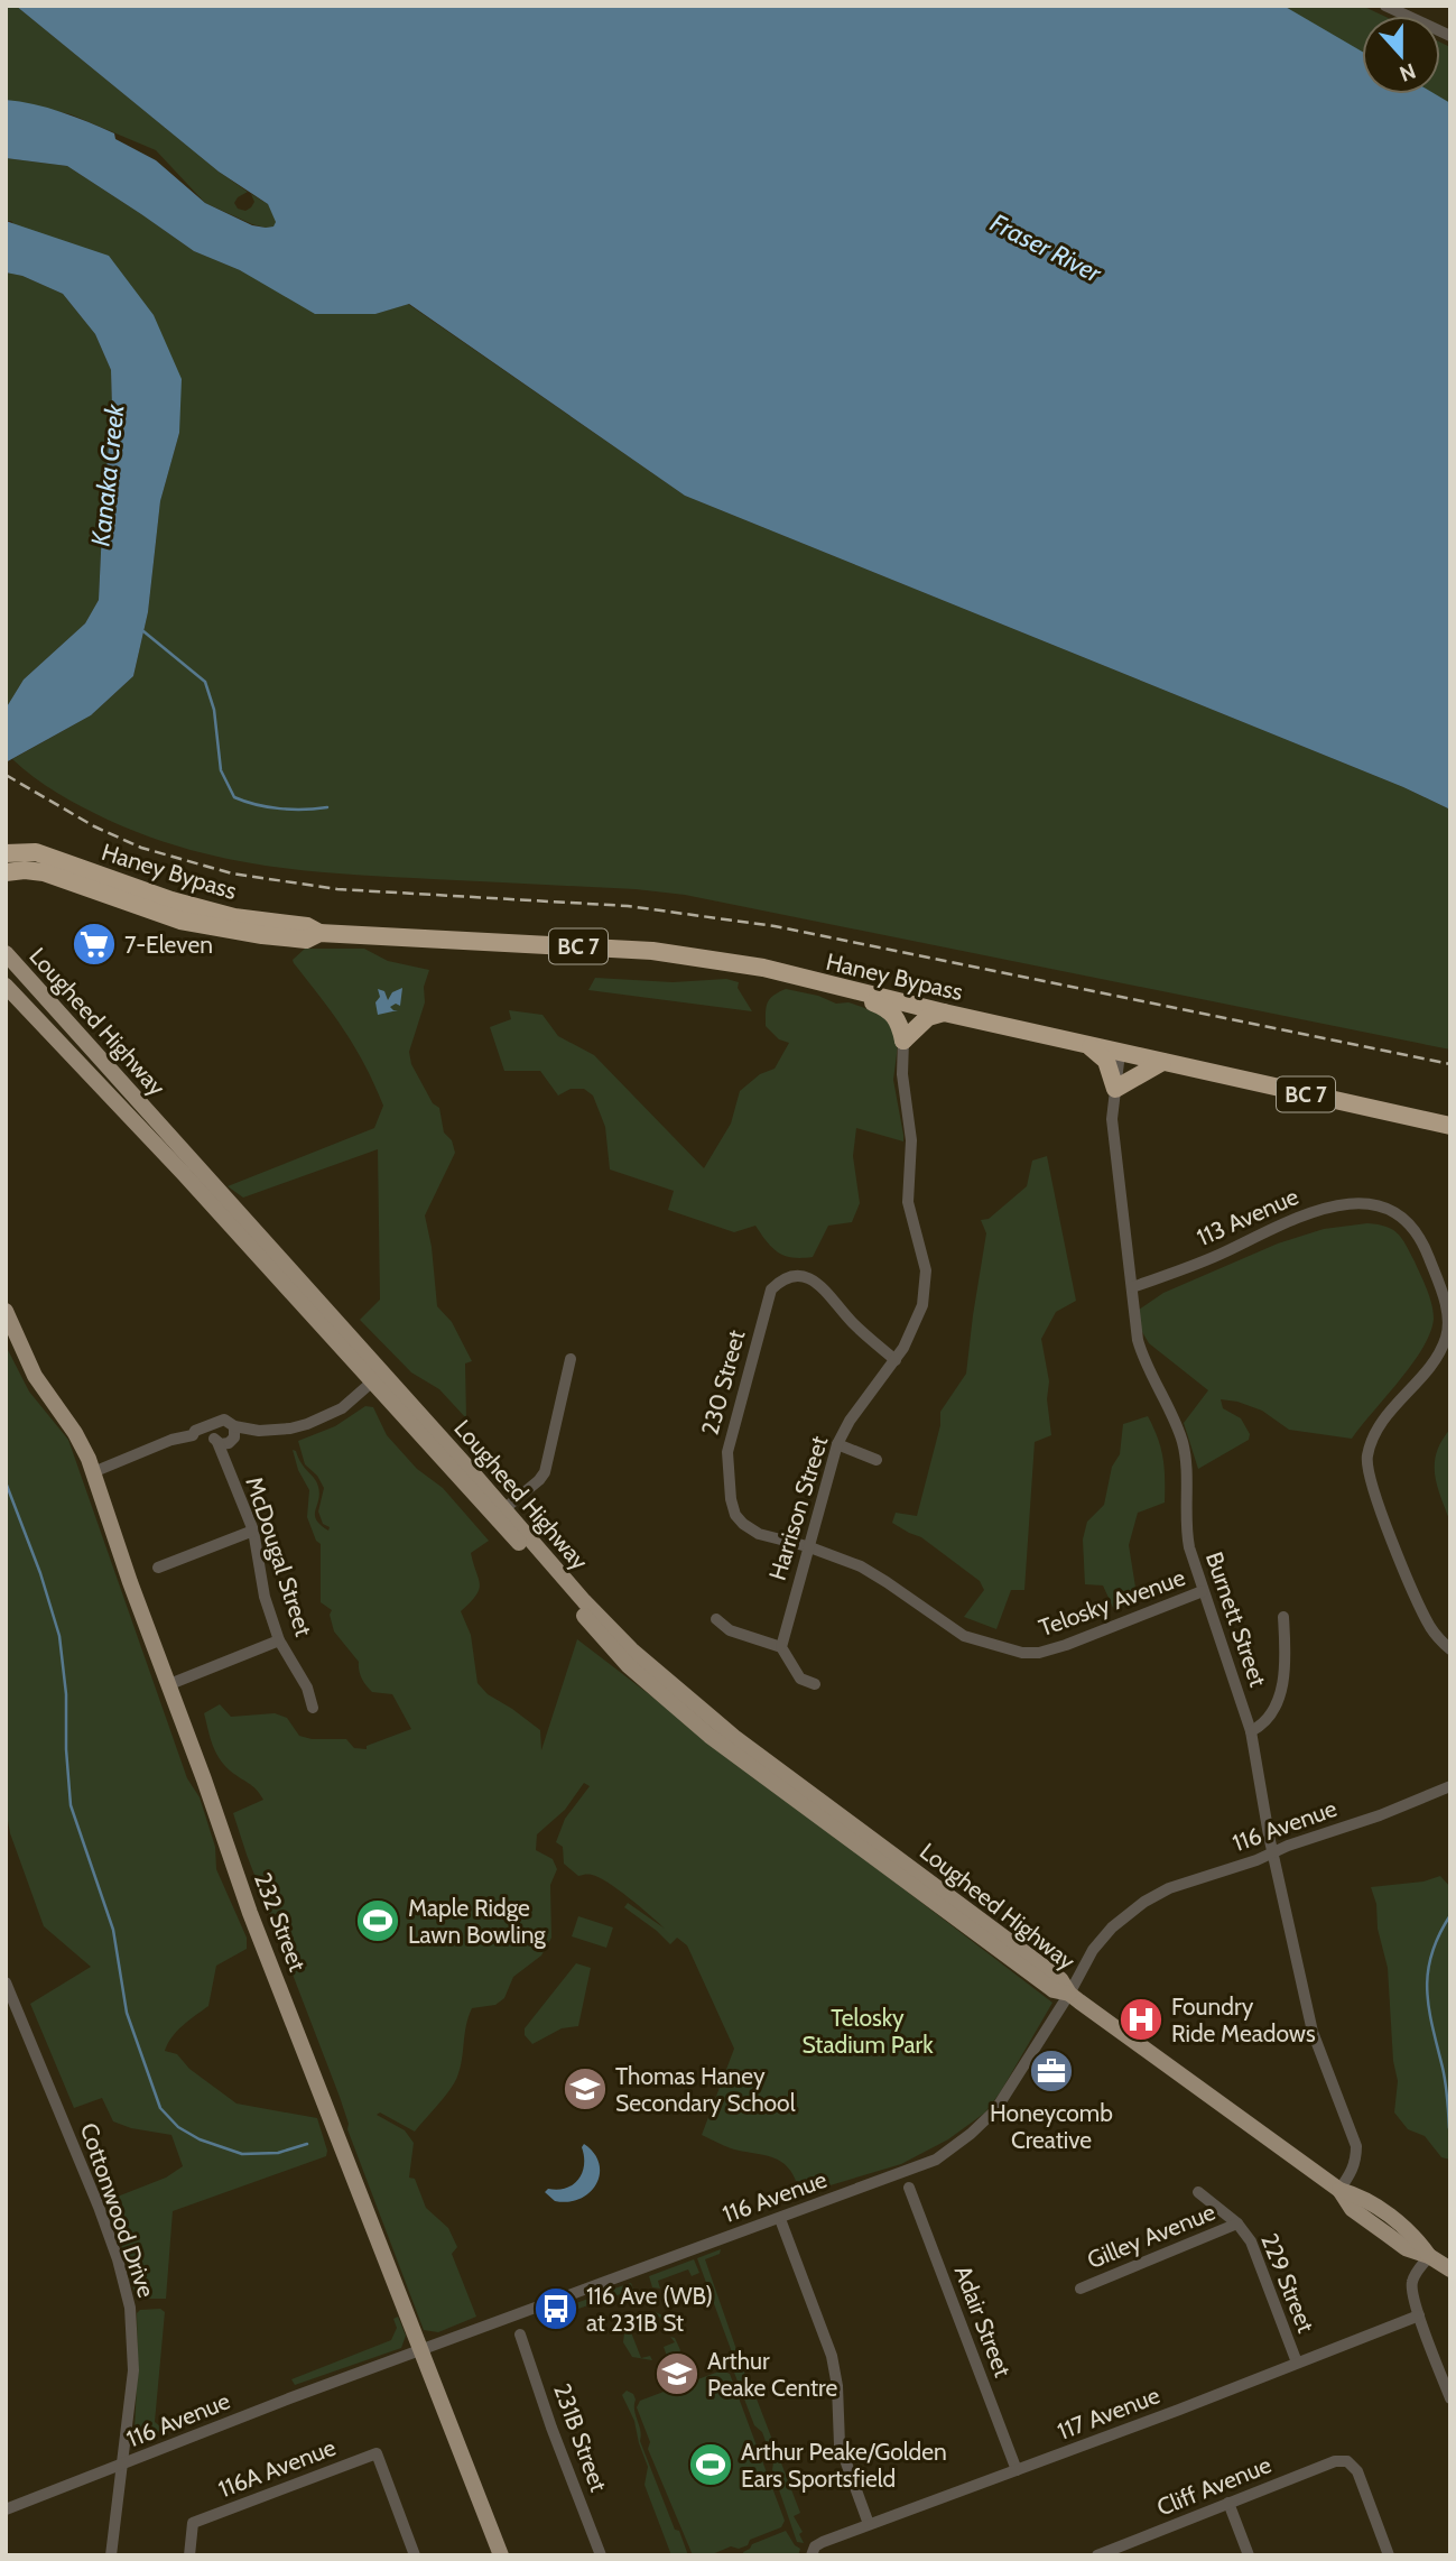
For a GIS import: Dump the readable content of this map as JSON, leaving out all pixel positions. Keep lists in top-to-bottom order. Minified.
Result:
{"streets":{"highway":["Haney Bypass","BC 7"],"main road":["Lougheed Highway","232 Street"],"street":["113 Avenue","230 Street","Harrison Street","McDougal Street","Telosky Avenue","Burnett Street","116 Avenue","Cottonwood Drive","Gilley Avenue","229 Street","Adair Street","117 Avenue","231B Street","116A Avenue","Cliff Avenue"]},"crossings":[["Haney Bypass","Burnett Street"],["Lougheed Highway","Burnett Street"],["Lougheed Highway","116 Avenue"],["113 Avenue","Burnett Street"],["230 Street","Harrison Street"],["230 Street","Telosky Avenue"],["Harrison Street","Telosky Avenue"],["Telosky Avenue","Burnett Street"],["Burnett Street","116 Avenue"],["116 Avenue","232 Street"],["116 Avenue","Cottonwood Drive"],["Gilley Avenue","229 Street"],["229 Street","117 Avenue"],["Adair Street","117 Avenue"]],"water":["Fraser River","Kanaka Creek"],"parks":["Telosky Stadium Park"],"places":{"supermarket":["7-Eleven"],"sports":["Maple Ridge Lawn Bowling","Arthur Peake/Golden Ears Sportsfield"],"hospital":["Foundry Ride Meadows"],"office":["Honeycomb Creative"],"school or university":["Thomas Haney Secondary School","Arthur Peake Centre"],"bus stop":["116 Ave (WB) at 231B St"]},"north":"bottom"}
